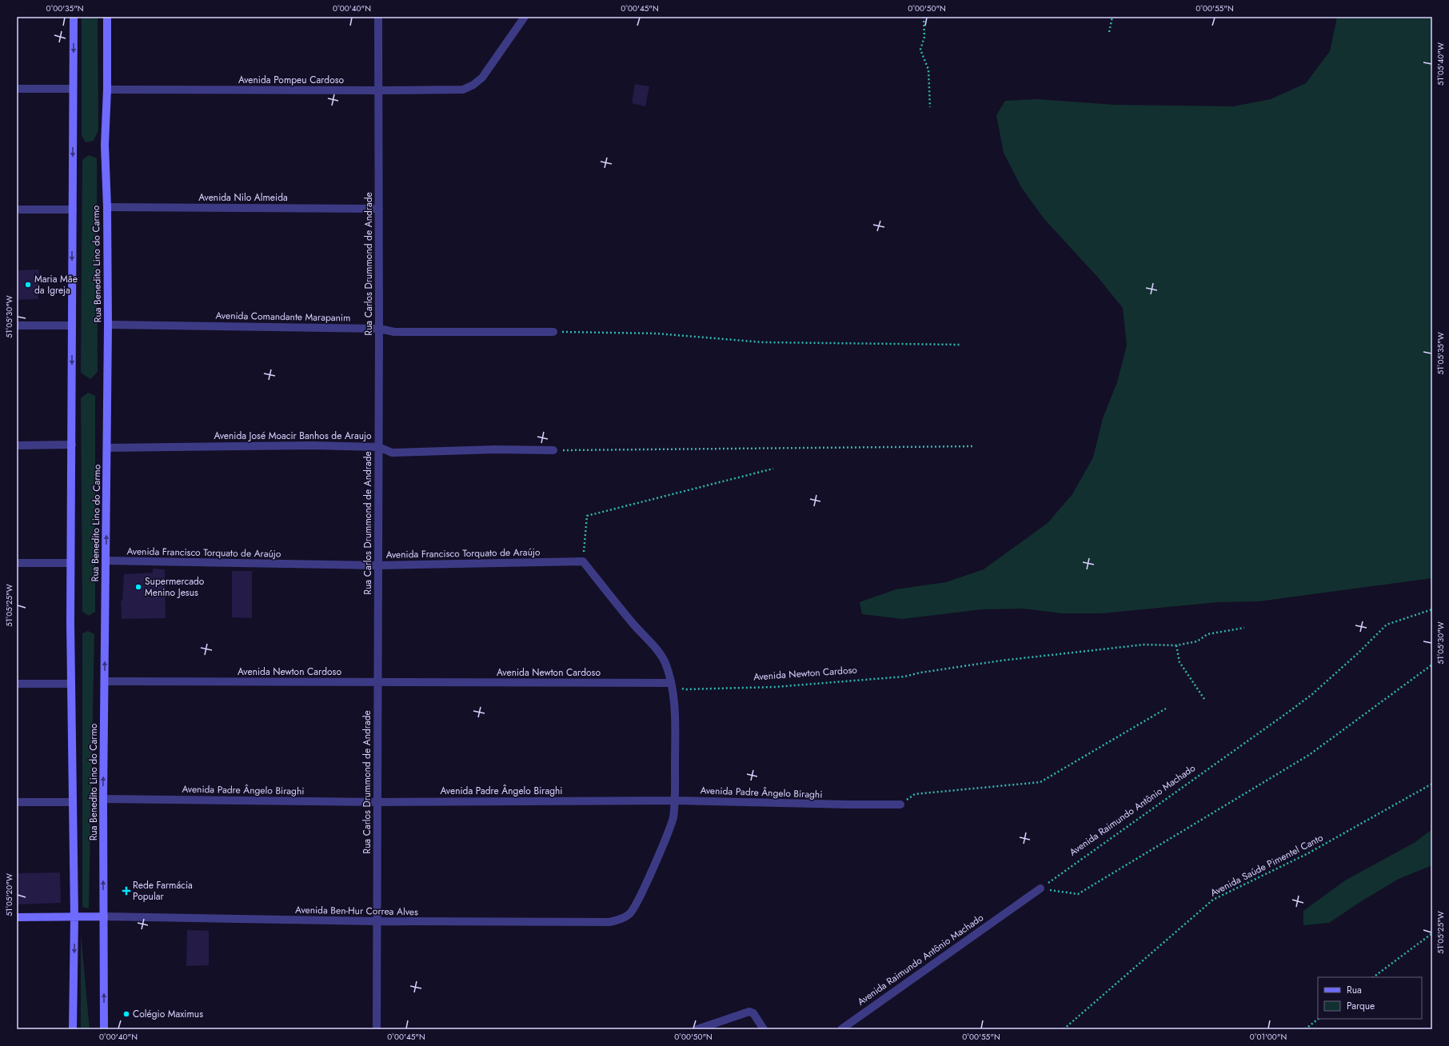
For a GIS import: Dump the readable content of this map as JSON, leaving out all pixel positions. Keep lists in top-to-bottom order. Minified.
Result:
{"streets":{"main road":["Rua Benedito Lino do Carmo"],"street":["Avenida Pompeu Cardoso","Avenida Nilo Almeida","Rua Carlos Drummond de Andrade","Avenida Comandante Marapanim","Avenida José Moacir Banhos de Araujo","Avenida Francisco Torquato de Araújo","Avenida Newton Cardoso","Avenida Padre Ângelo Biraghi","Avenida Raimundo Antônio Machado","Avenida Ben-Hur Correa Alves"],"path":["Avenida Saúde Pimentel Canto"]},"crossings":[["Avenida Pompeu Cardoso","Rua Benedito Lino do Carmo"],["Avenida Pompeu Cardoso","Rua Carlos Drummond de Andrade"],["Avenida Nilo Almeida","Rua Benedito Lino do Carmo"],["Avenida Nilo Almeida","Rua Carlos Drummond de Andrade"],["Rua Benedito Lino do Carmo","Avenida Comandante Marapanim"],["Rua Benedito Lino do Carmo","Avenida José Moacir Banhos de Araujo"],["Rua Benedito Lino do Carmo","Avenida Francisco Torquato de Araújo"],["Rua Benedito Lino do Carmo","Avenida Newton Cardoso"],["Rua Benedito Lino do Carmo","Avenida Padre Ângelo Biraghi"],["Rua Benedito Lino do Carmo","Avenida Ben-Hur Correa Alves"],["Rua Carlos Drummond de Andrade","Avenida Comandante Marapanim"],["Rua Carlos Drummond de Andrade","Avenida José Moacir Banhos de Araujo"],["Rua Carlos Drummond de Andrade","Avenida Francisco Torquato de Araújo"],["Rua Carlos Drummond de Andrade","Avenida Newton Cardoso"],["Rua Carlos Drummond de Andrade","Avenida Padre Ângelo Biraghi"],["Rua Carlos Drummond de Andrade","Avenida Ben-Hur Correa Alves"],["Avenida Francisco Torquato de Araújo","Avenida Ben-Hur Correa Alves"],["Avenida Newton Cardoso","Avenida Ben-Hur Correa Alves"],["Avenida Padre Ângelo Biraghi","Avenida Ben-Hur Correa Alves"]],"places":{"other":["Maria Mãe da Igreja","Supermercado Menino Jesus","Colégio Maximus"],"health":["Rede Farmácia Popular"]},"legend":["Rua","Parque"],"coordinates":["0°00'35\"N","0°00'40\"N","0°00'45\"N","0°00'50\"N","0°00'55\"N","51°05'40\"W","51°05'30\"W","51°05'35\"W","51°05'25\"W","51°05'20\"W","0°01'00\"N"]}
